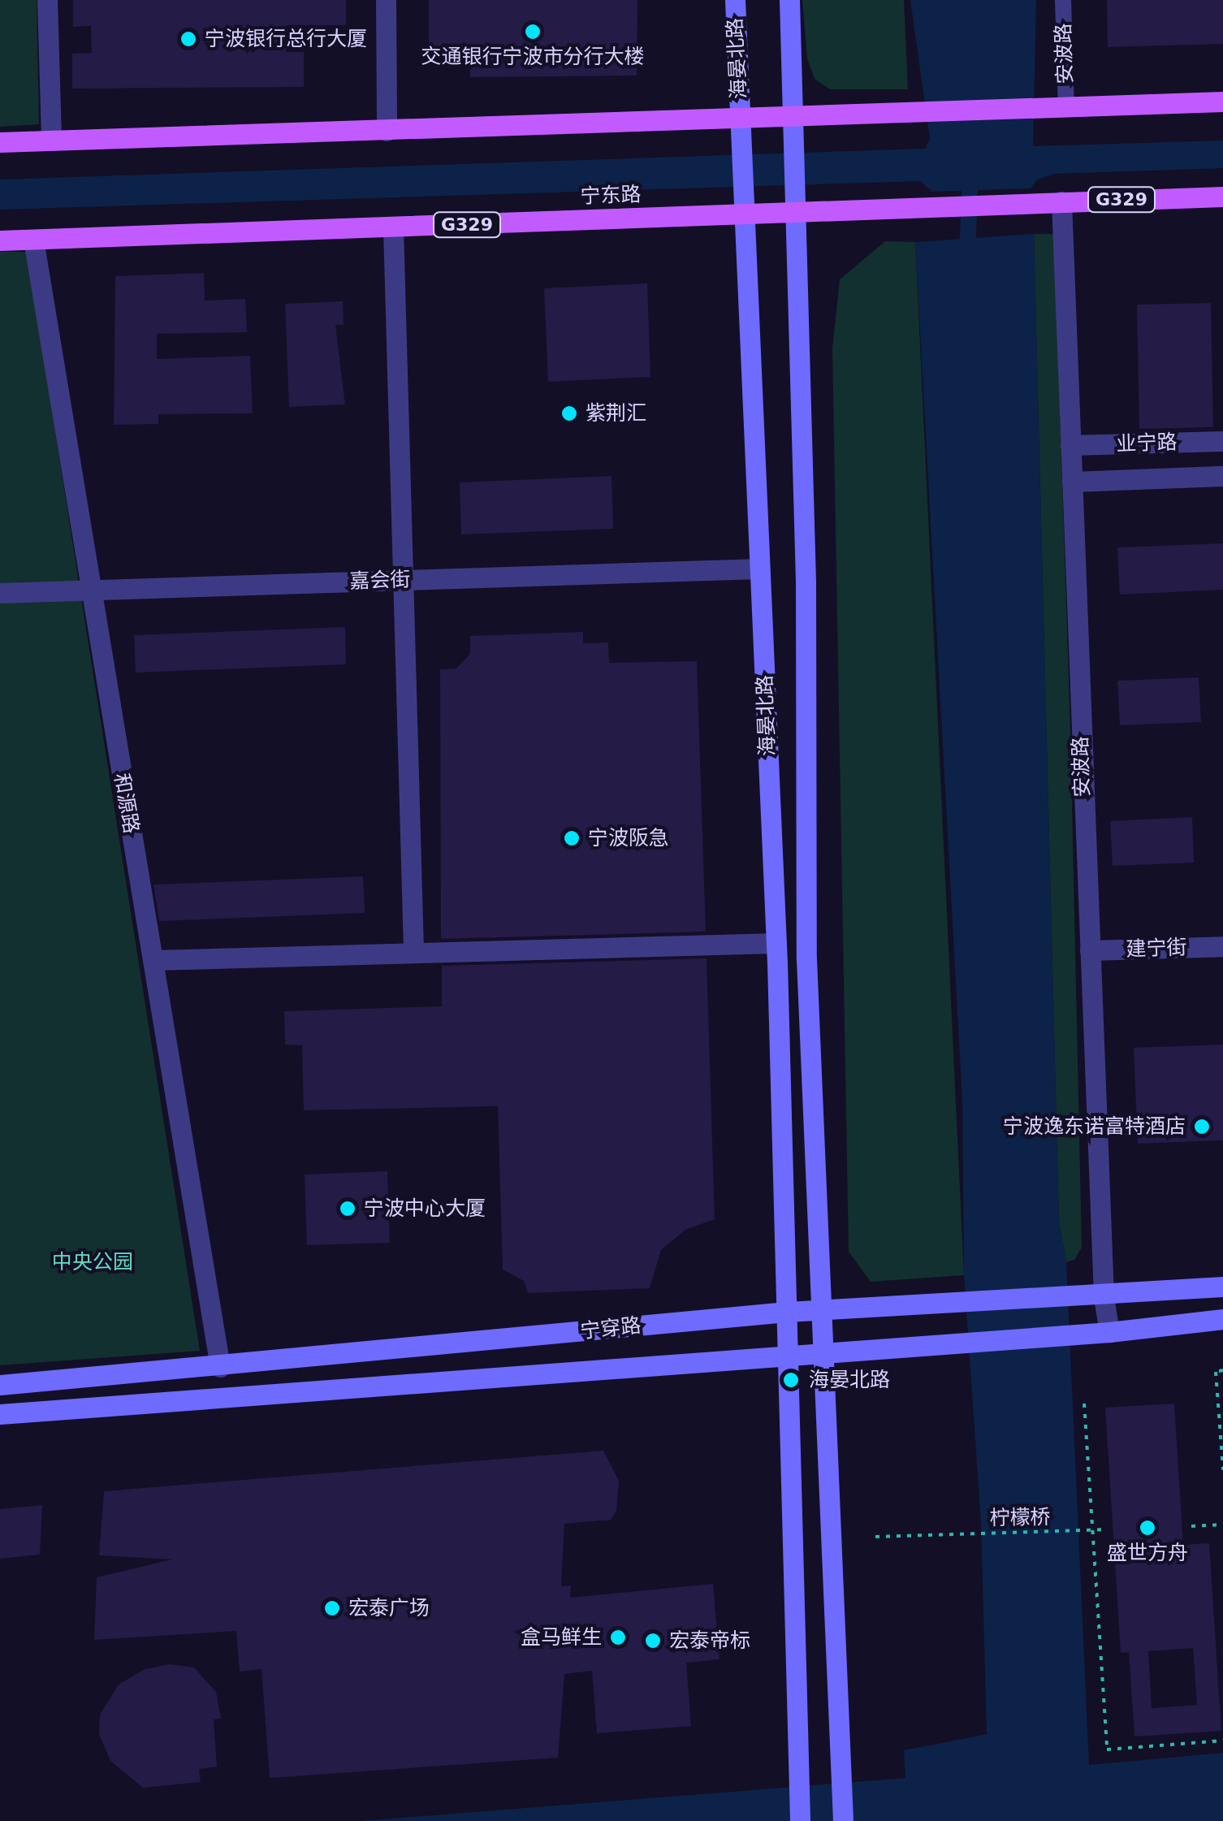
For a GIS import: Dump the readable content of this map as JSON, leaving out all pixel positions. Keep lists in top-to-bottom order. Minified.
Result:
{"streets":{"main road":["海晏北路","宁东路","G329","宁穿路"],"street":["安波路","业宁路","嘉会街","和源路","建宁街"],"path":["柠檬桥"]},"crossings":[["安波路","宁东路"],["安波路","业宁路"],["安波路","建宁街"],["安波路","宁穿路"],["海晏北路","宁东路"],["海晏北路","嘉会街"],["海晏北路","宁穿路"],["宁东路","和源路"],["嘉会街","和源路"],["和源路","宁穿路"]],"parks":["中央公园"],"places":["交通银行宁波市分行大楼","宁波银行总行大厦","紫荆汇","宁波阪急","宁波逸东诺富特酒店","宁波中心大厦","海晏北路","盛世方舟","宏泰广场","盒马鲜生","宏泰帝标"]}
